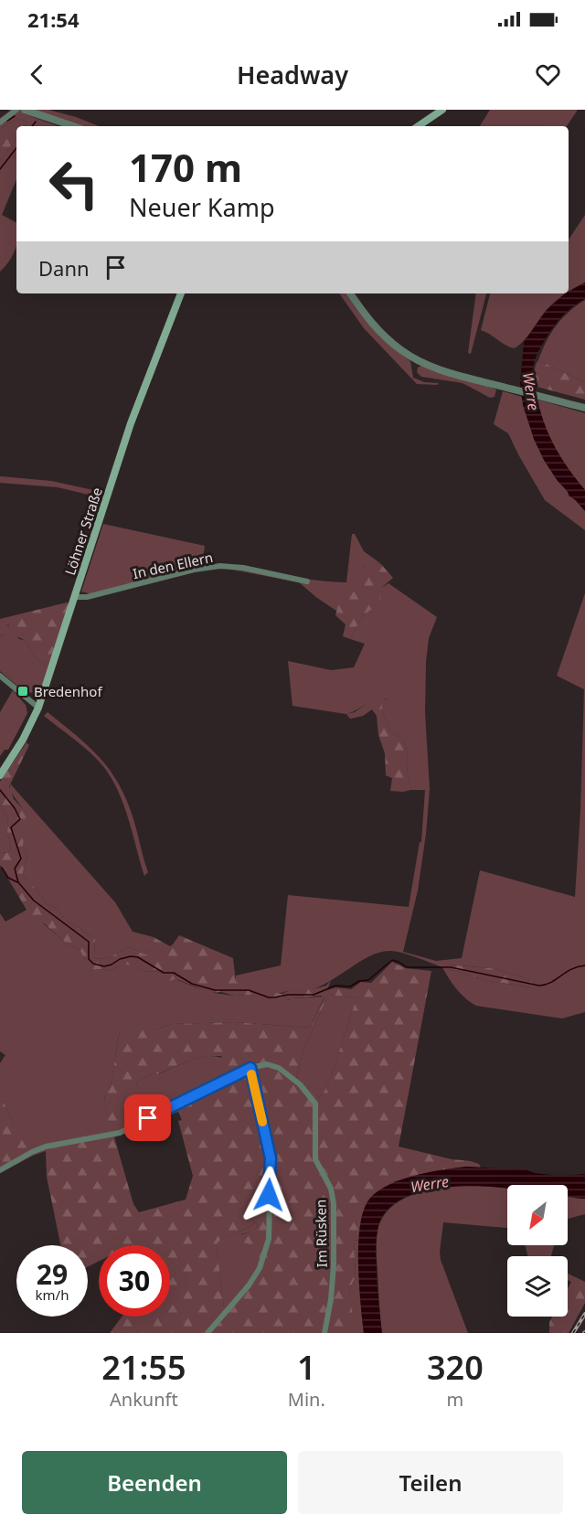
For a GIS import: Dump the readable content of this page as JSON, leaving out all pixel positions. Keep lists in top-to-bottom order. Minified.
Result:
{"streets":{"main road":["Löhner Straße"],"street":["In den Ellern","Im Rüsken"]},"crossings":[["Löhner Straße","In den Ellern"]],"water":["Werre"],"places":{"transit":["Bredenhof"]},"north":"bottom left","page":{"status":"21:54","header":"Headway","turn":["170 m","Neuer Kamp"],"then":"Dann","speed":"29 km/h","limit":"30","eta":["21:55","Ankunft","1","Min.","320","m"],"buttons":["Beenden","Teilen"]}}
